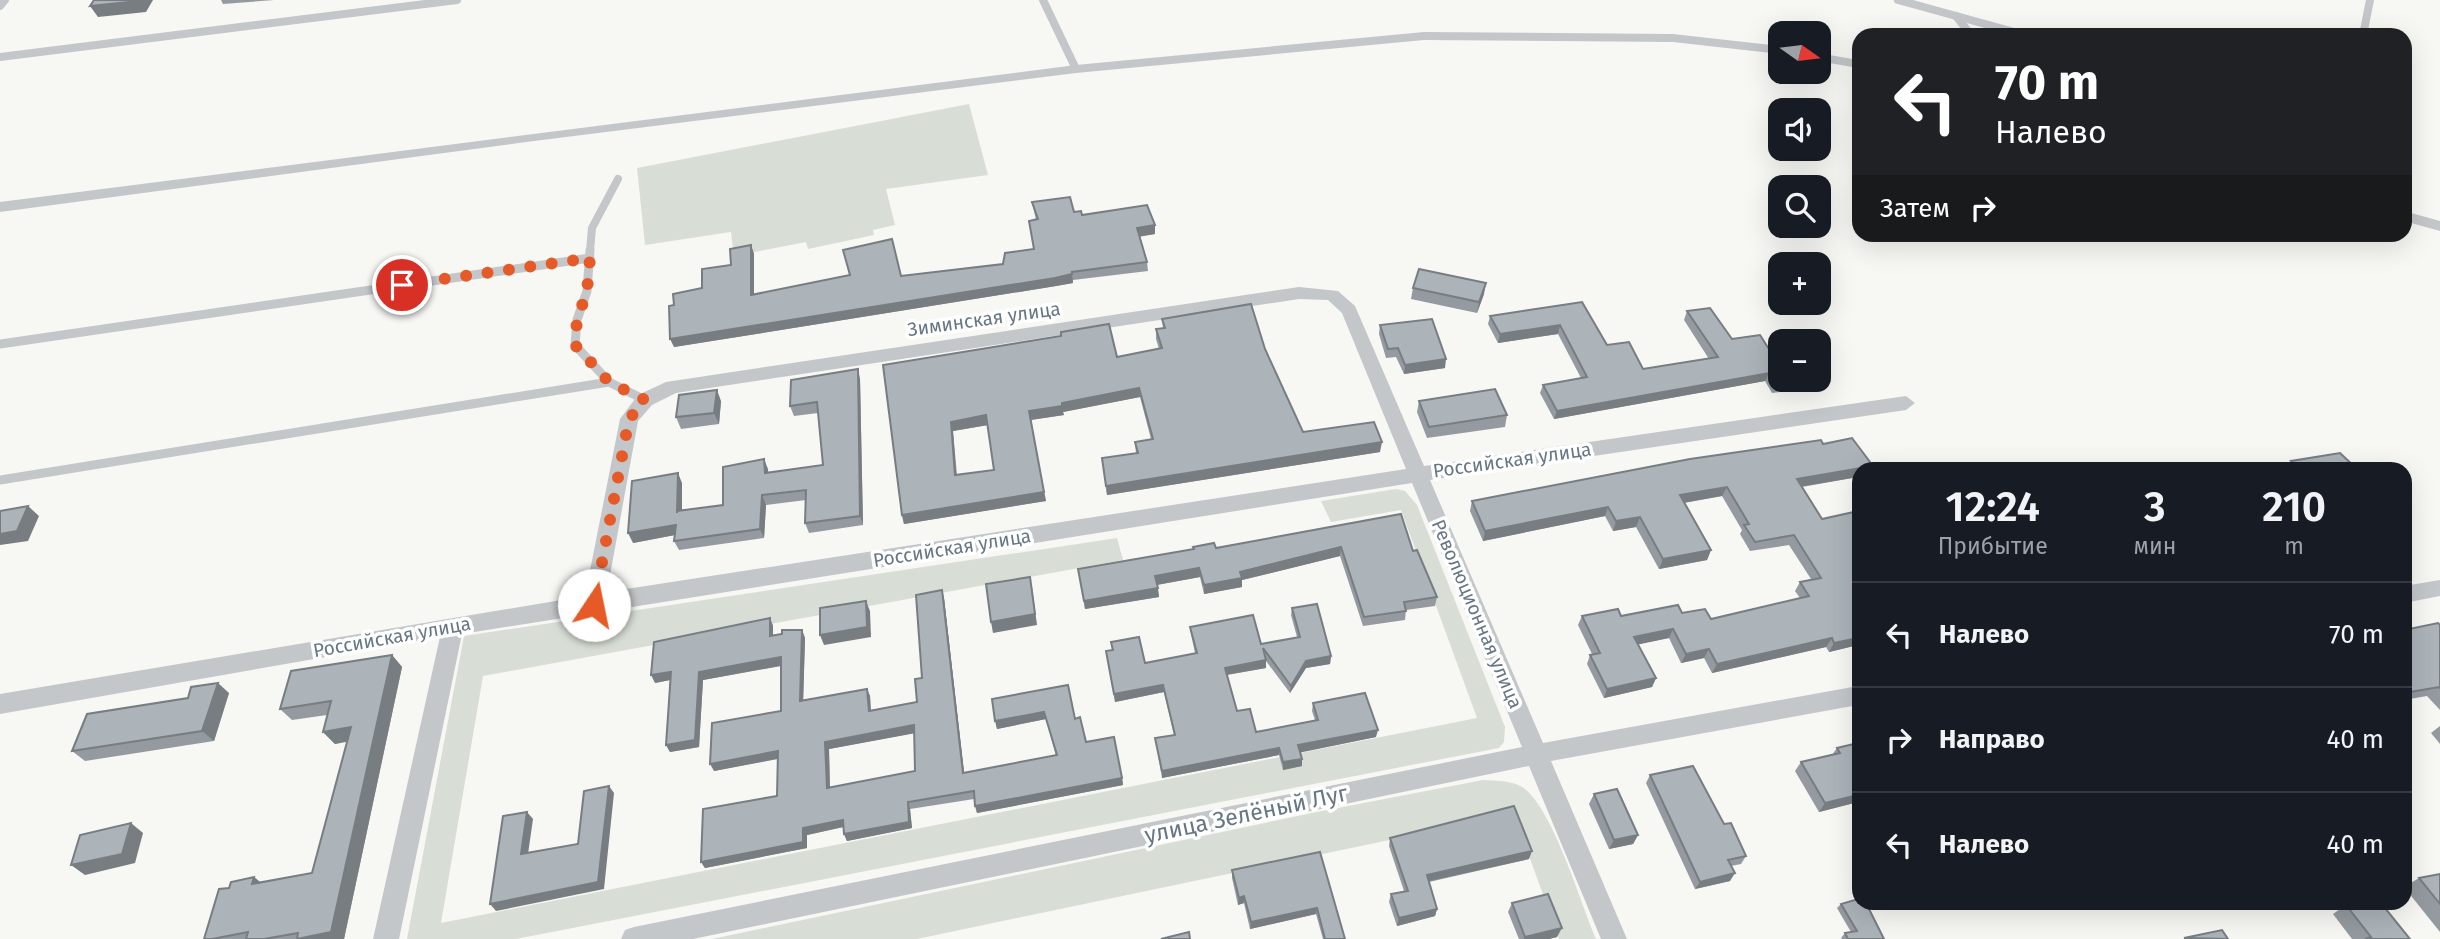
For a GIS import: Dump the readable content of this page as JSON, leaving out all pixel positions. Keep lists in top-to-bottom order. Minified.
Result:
{"streets":{"street":["Зиминская улица","Российская улица","Революционная улица","улица Зелёный Луг"]},"crossings":[["Зиминская улица","Революционная улица"],["Российская улица","Революционная улица"],["Революционная улица","улица Зелёный Луг"]],"north":"right","page":{"map_buttons":["+","−"],"turn":["70 m","Налево"],"then":"Затем","eta":["12:24","Прибытие","3","мин","210","m"],"list":[{"name":"Налево","value":"70 m"},{"name":"Направо","value":"40 m"},{"name":"Налево","value":"40 m"}]}}
